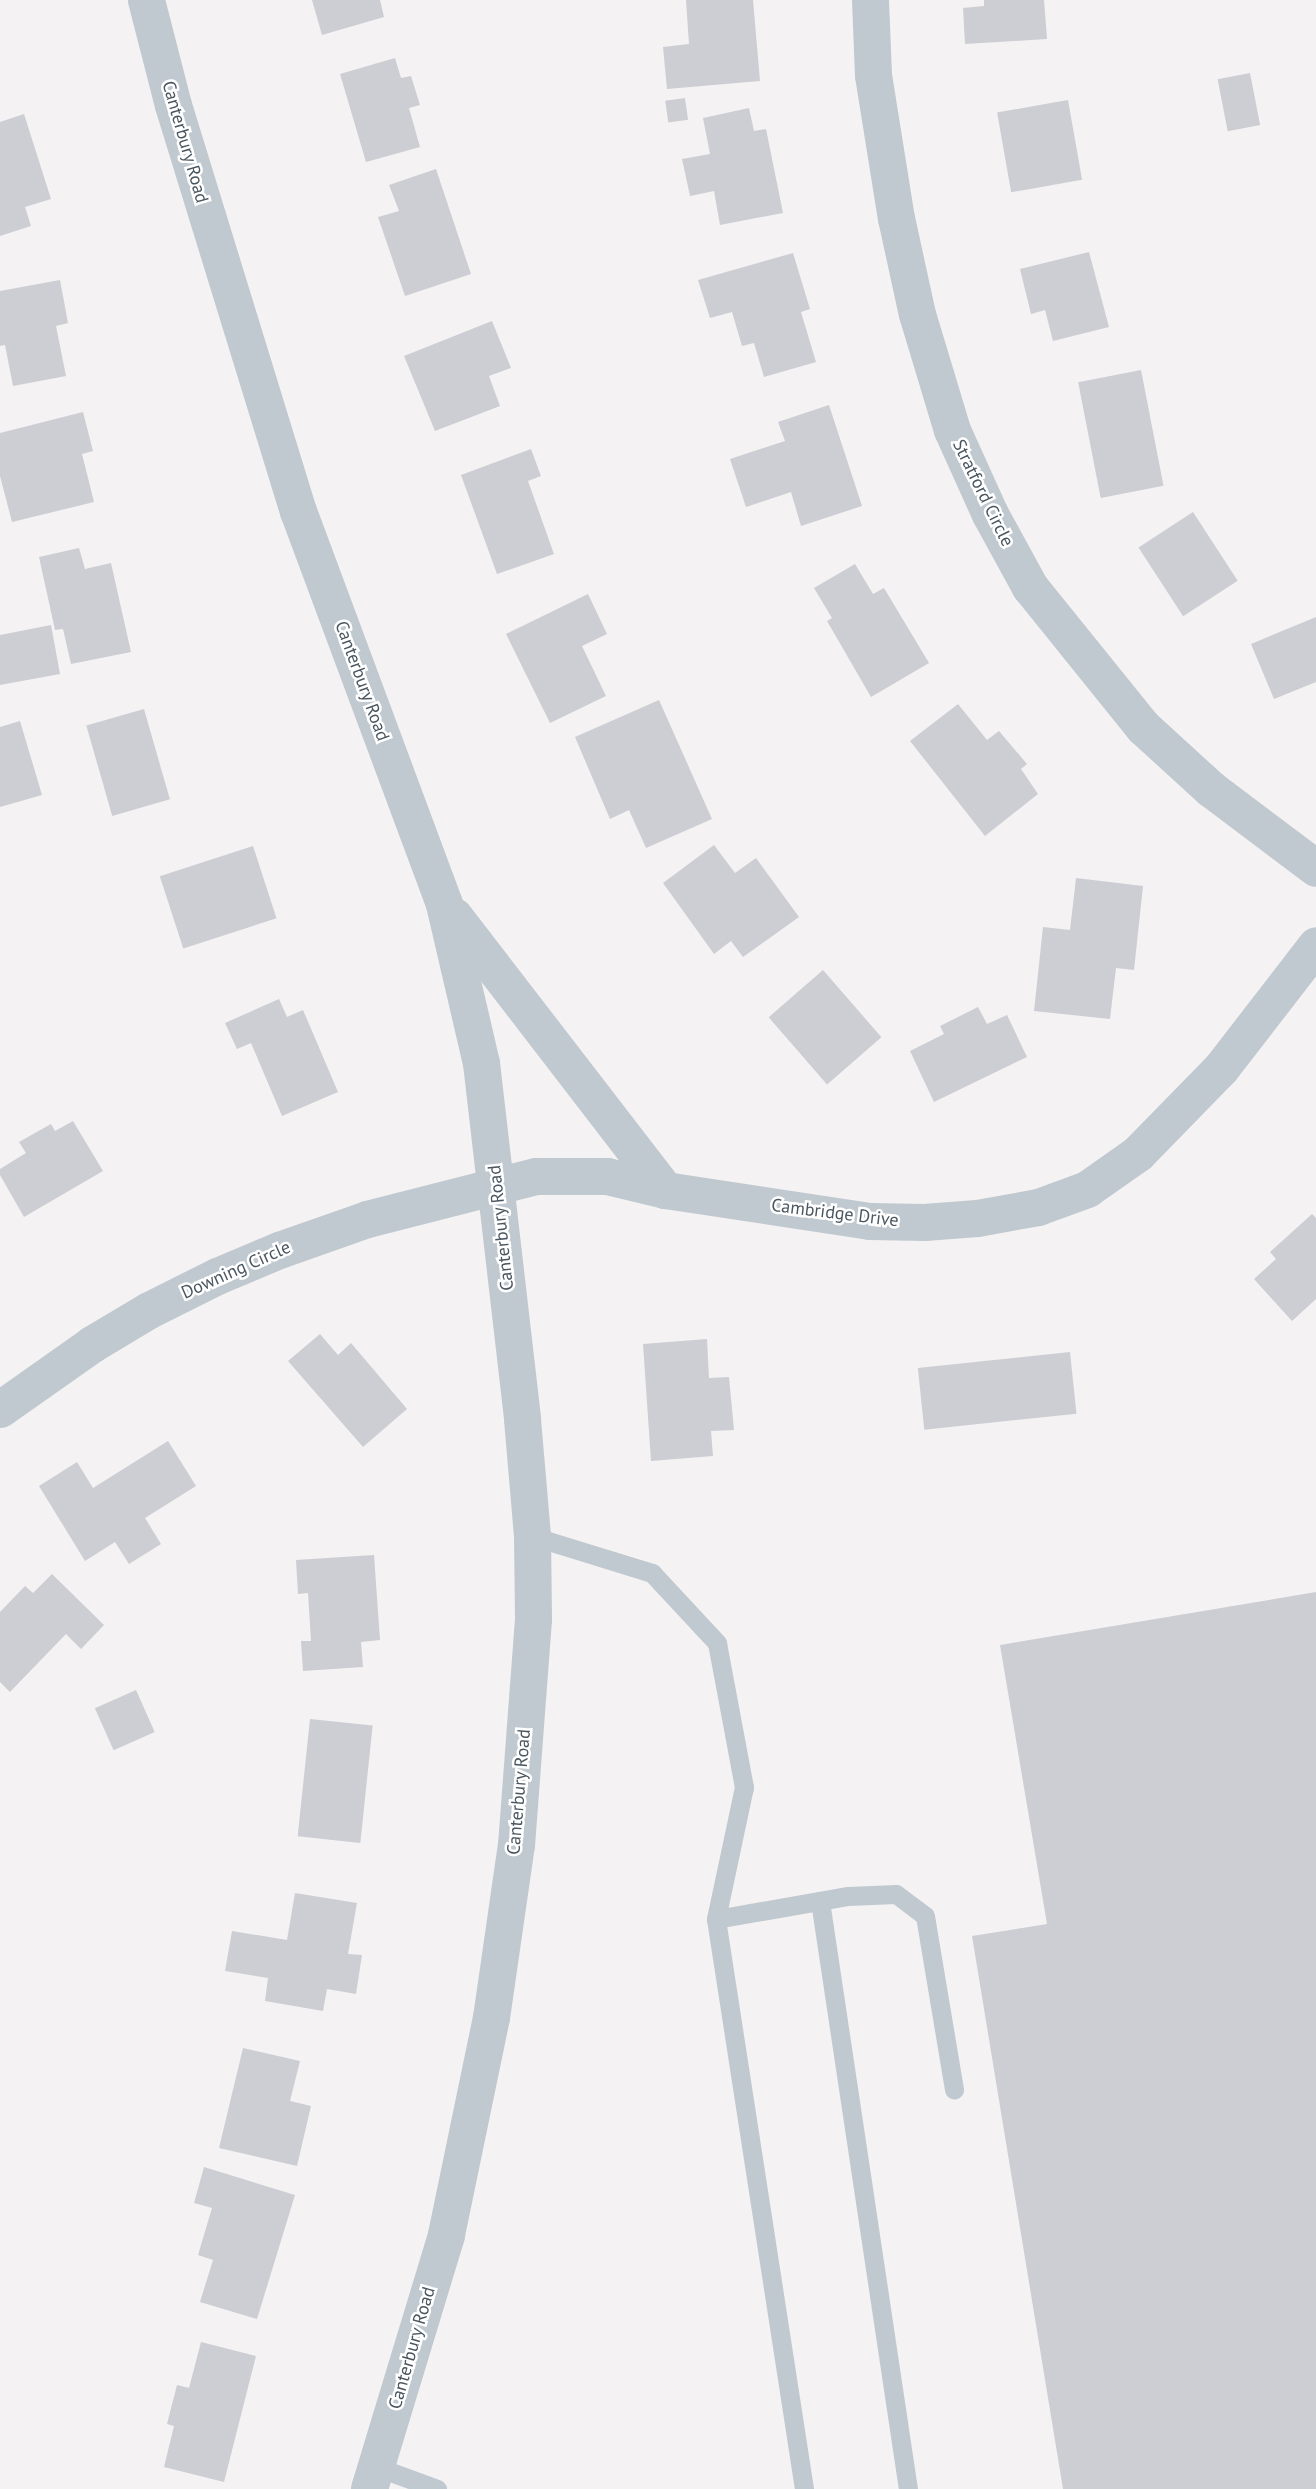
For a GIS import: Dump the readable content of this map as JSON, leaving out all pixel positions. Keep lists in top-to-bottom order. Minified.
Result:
{"streets":{"street":["Canterbury Road","Stratford Circle","Cambridge Drive","Downing Circle"]},"crossings":[["Canterbury Road","Cambridge Drive"],["Canterbury Road","Downing Circle"],["Cambridge Drive","Downing Circle"]]}
